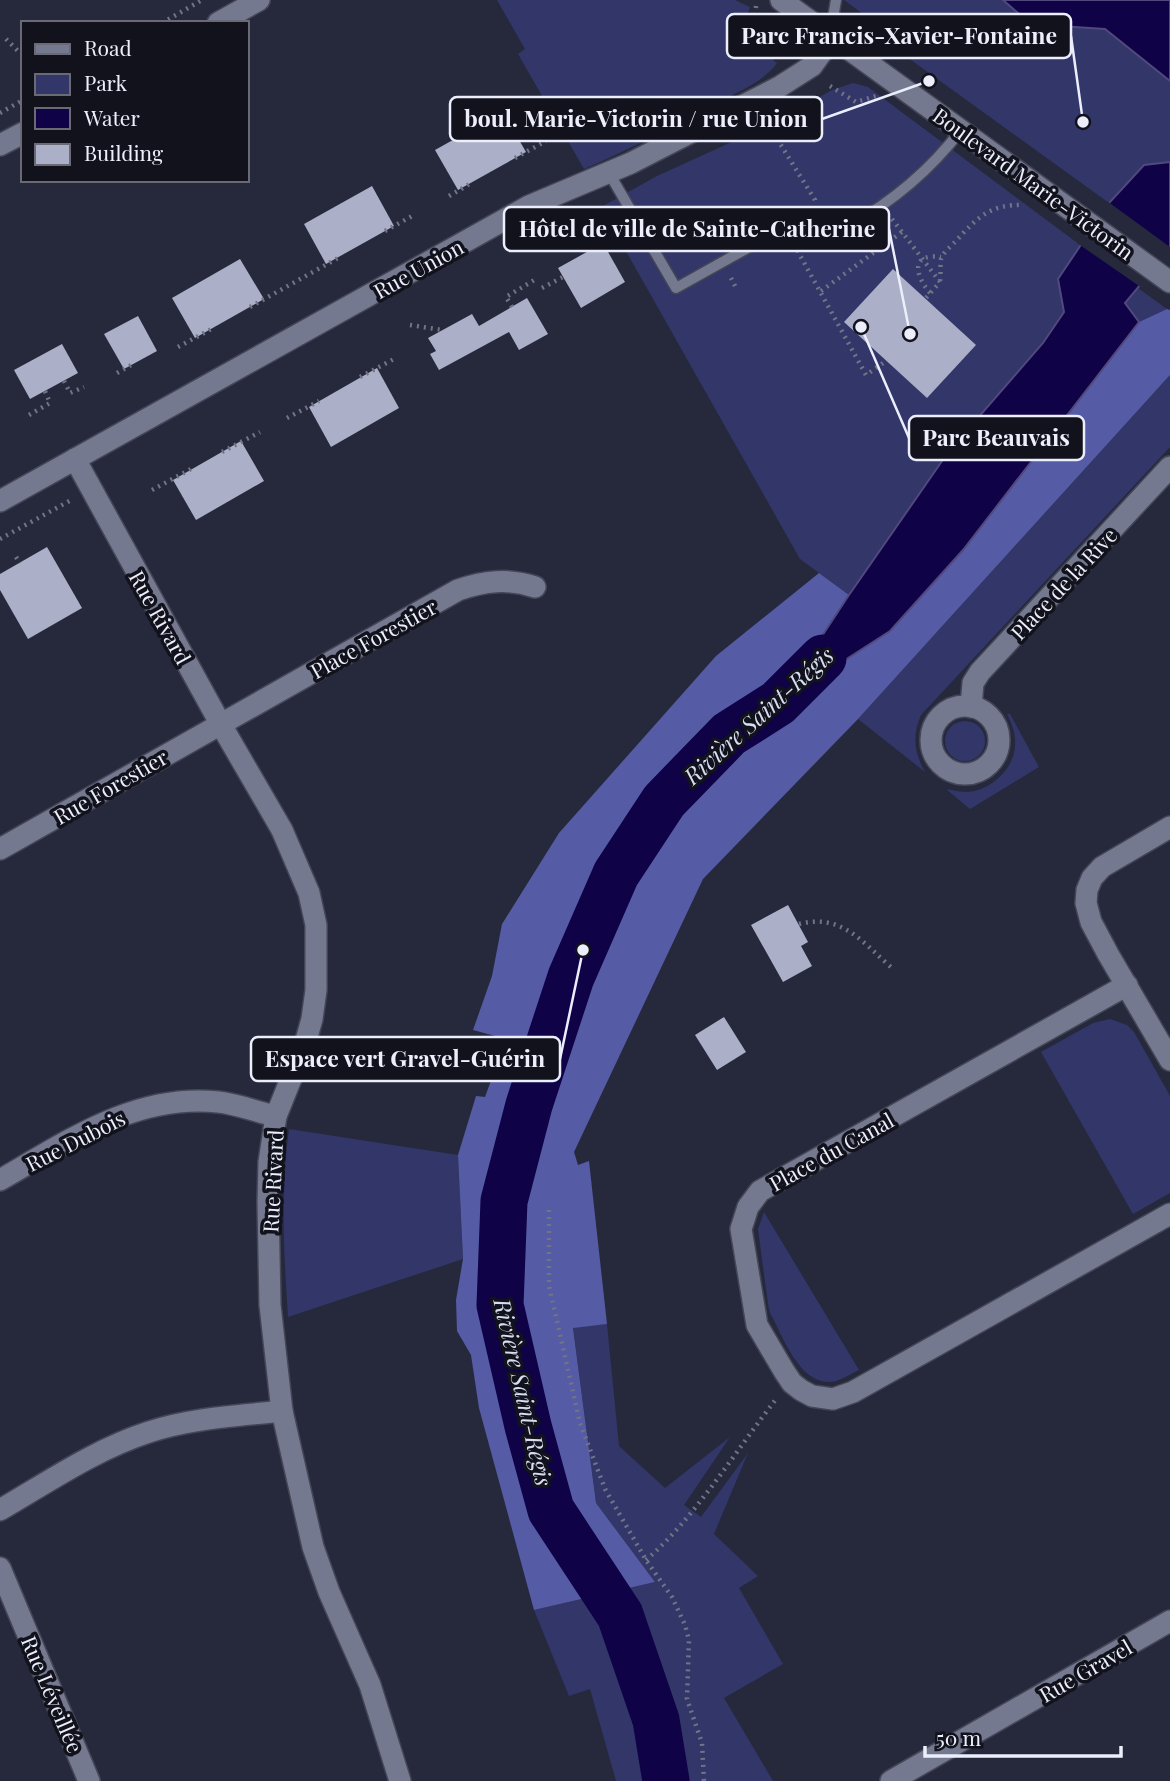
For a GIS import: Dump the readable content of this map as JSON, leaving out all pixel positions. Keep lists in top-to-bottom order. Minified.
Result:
{"streets":{"street":["Boulevard Marie-Victorin","Rue Union","Place de la Rive","Rue Rivard","Place Forestier","Rue Forestier","Rue Dubois","Place du Canal","Rue Gravel","Rue Léveillée"]},"crossings":[["Boulevard Marie-Victorin","Rue Union"],["Rue Union","Rue Rivard"],["Rue Rivard","Place Forestier"],["Rue Rivard","Rue Forestier"],["Rue Rivard","Rue Dubois"],["Place Forestier","Rue Forestier"]],"water":["Rivière Saint-Régis"],"places":["boul. Marie-Victorin / rue Union","Parc Francis-Xavier-Fontaine","Parc Beauvais","Hôtel de ville de Sainte-Catherine","Espace vert Gravel-Guérin"],"legend":["Road","Park","Water","Building"],"scale_bar":"50 m"}
